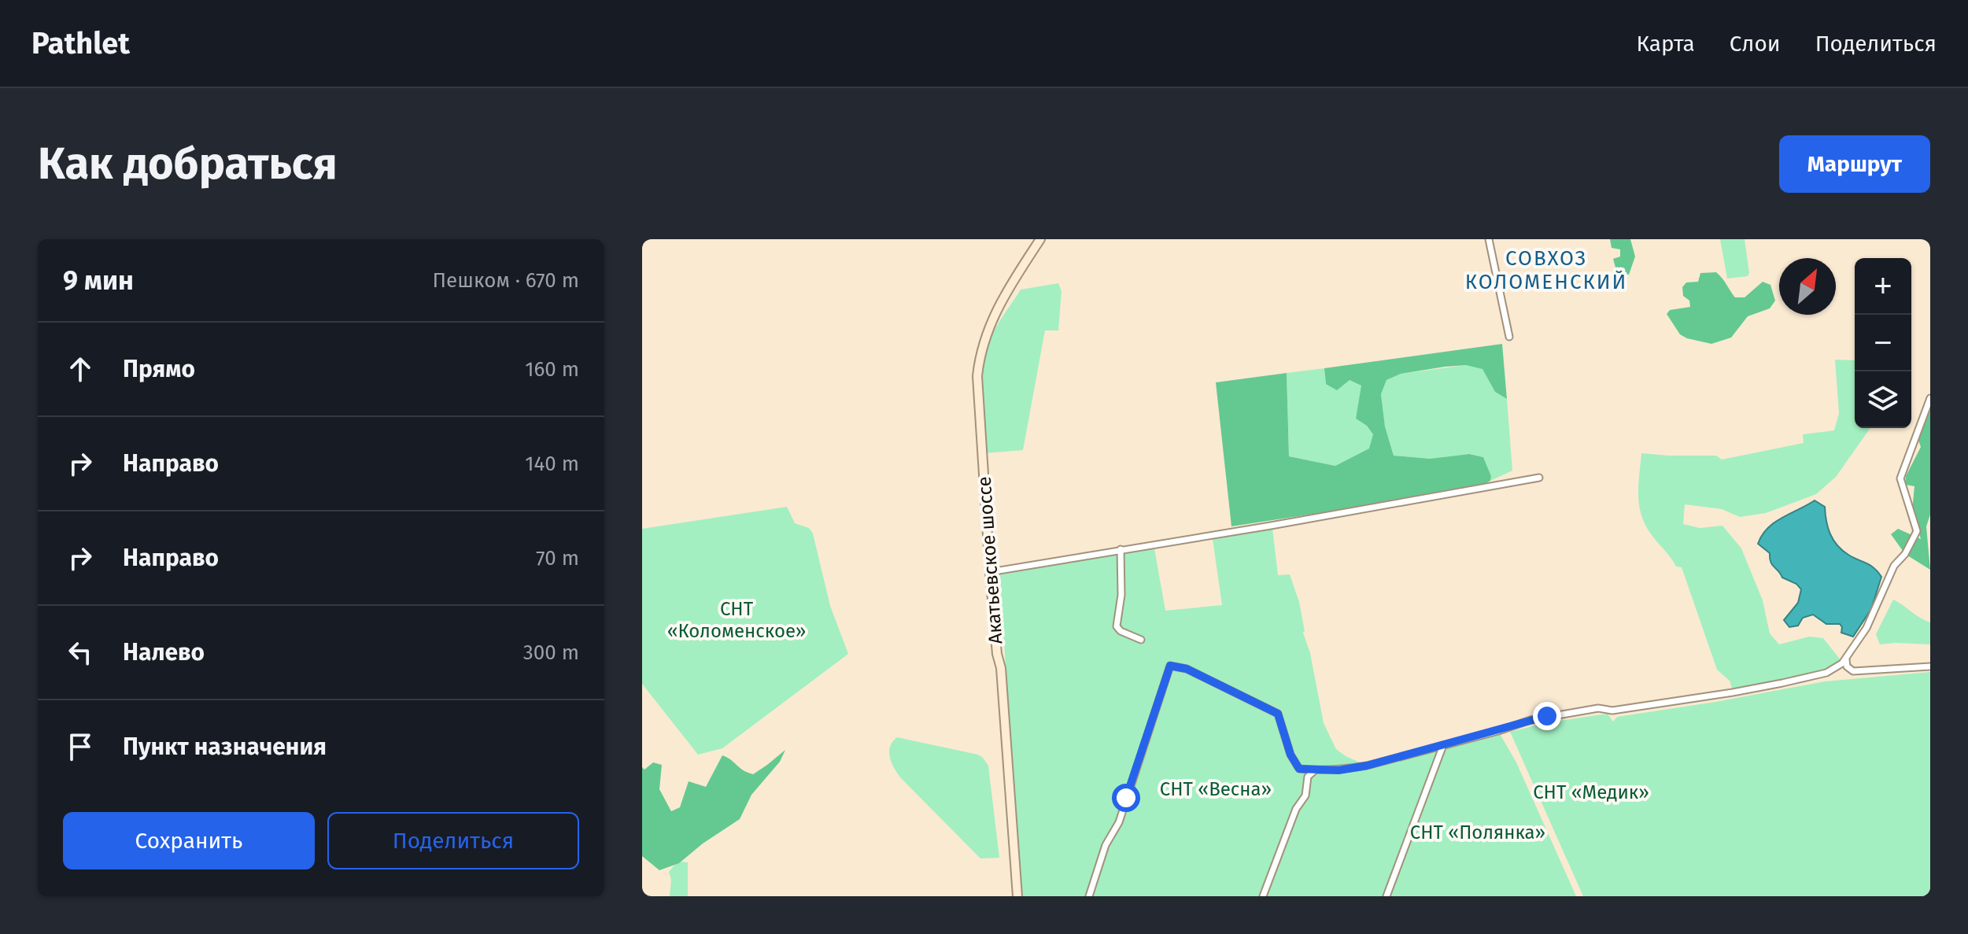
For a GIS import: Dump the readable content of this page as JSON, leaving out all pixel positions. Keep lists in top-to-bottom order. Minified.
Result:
{"streets":{"main road":["Акатьевское шоссе"]},"districts":["СОВХОЗ КОЛОМЕНСКИЙ"],"parks":["СНТ «Коломенское»","СНТ «Весна»","СНТ «Медик»","СНТ «Полянка»"],"north":"top right","page":{"header":"Pathlet","nav":["Карта","Слои","Поделиться"],"buttons":["Маршрут",["Сохранить","Поделиться"]],"title":"Как добраться","heading":["9 мин","Пешком · 670 m"],"map_buttons":["+","−"],"list":[["Прямо","160 m"],["Направо","140 m"],["Направо","70 m"],["Налево","300 m"],"Пункт назначения"]}}
